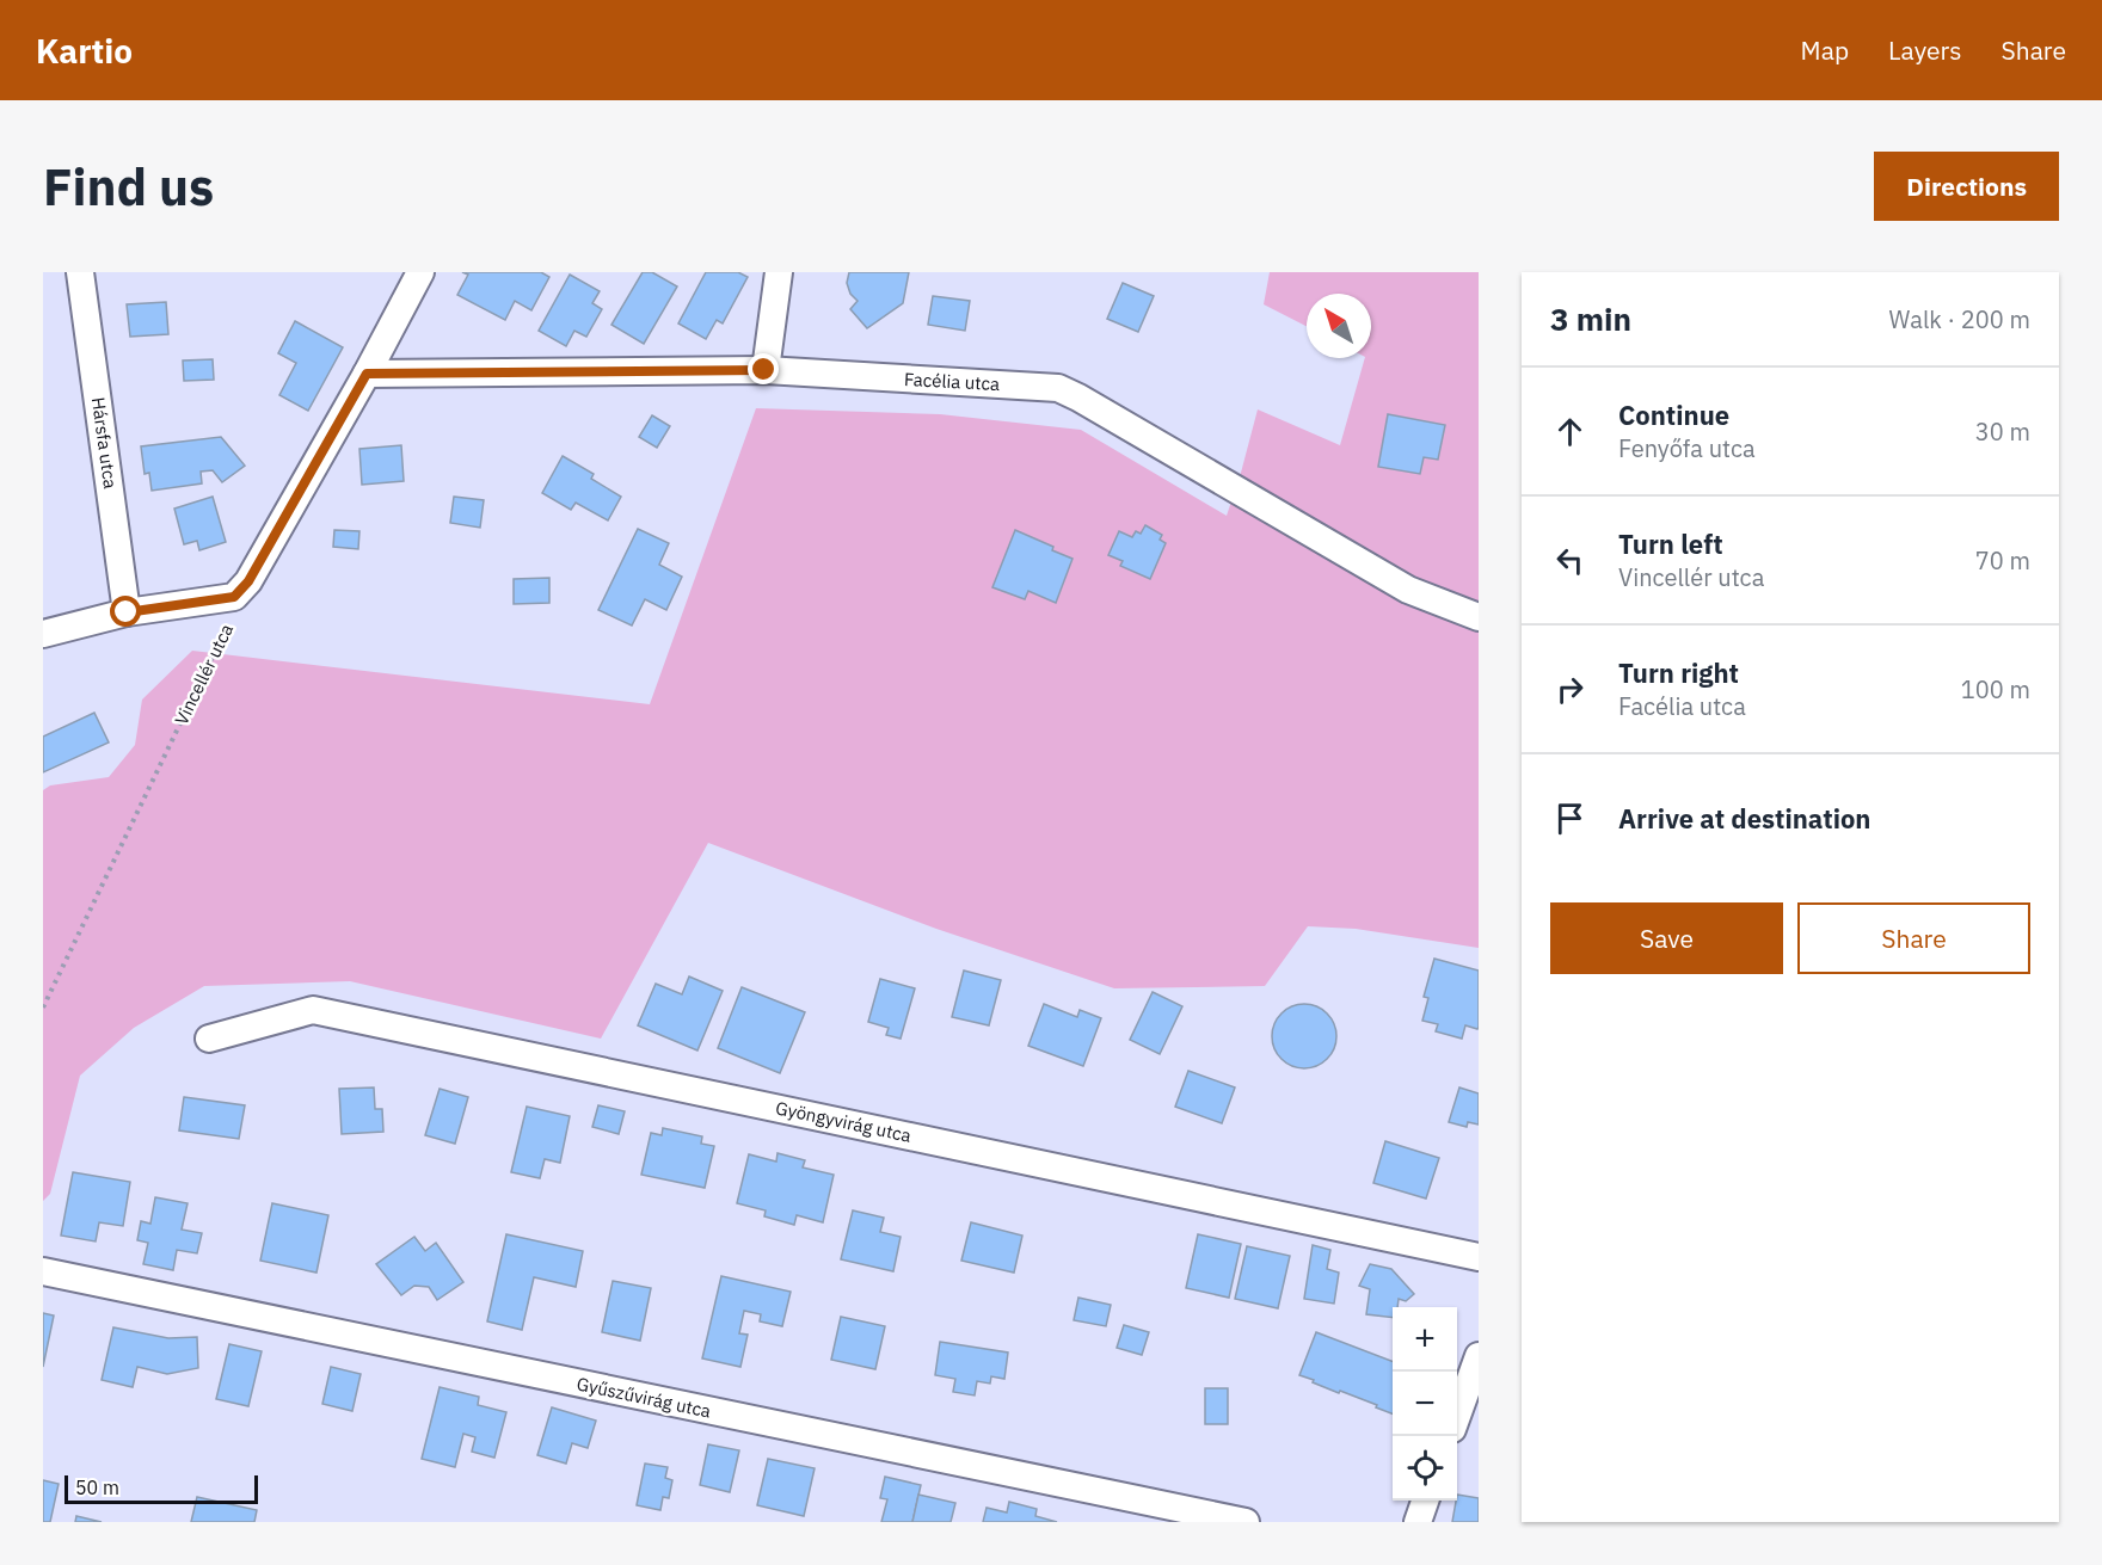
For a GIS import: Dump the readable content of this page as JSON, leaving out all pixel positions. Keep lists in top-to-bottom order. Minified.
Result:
{"streets":{"street":["Facélia utca","Hársfa utca","Gyöngyvirág utca","Gyűszűvirág utca"],"path":["Vincellér utca"]},"scale_bar":"50 m","north":"top left","page":{"header":"Kartio","nav":["Map","Layers","Share"],"buttons":["Directions",["Save","Share"]],"title":"Find us","heading":["3 min","Walk · 200 m"],"list":[["Continue","Fenyőfa utca","30 m"],["Turn left","Vincellér utca","70 m"],["Turn right","Facélia utca","100 m"],"Arrive at destination"],"map_buttons":["+","−"],"scale":"50 m"}}
